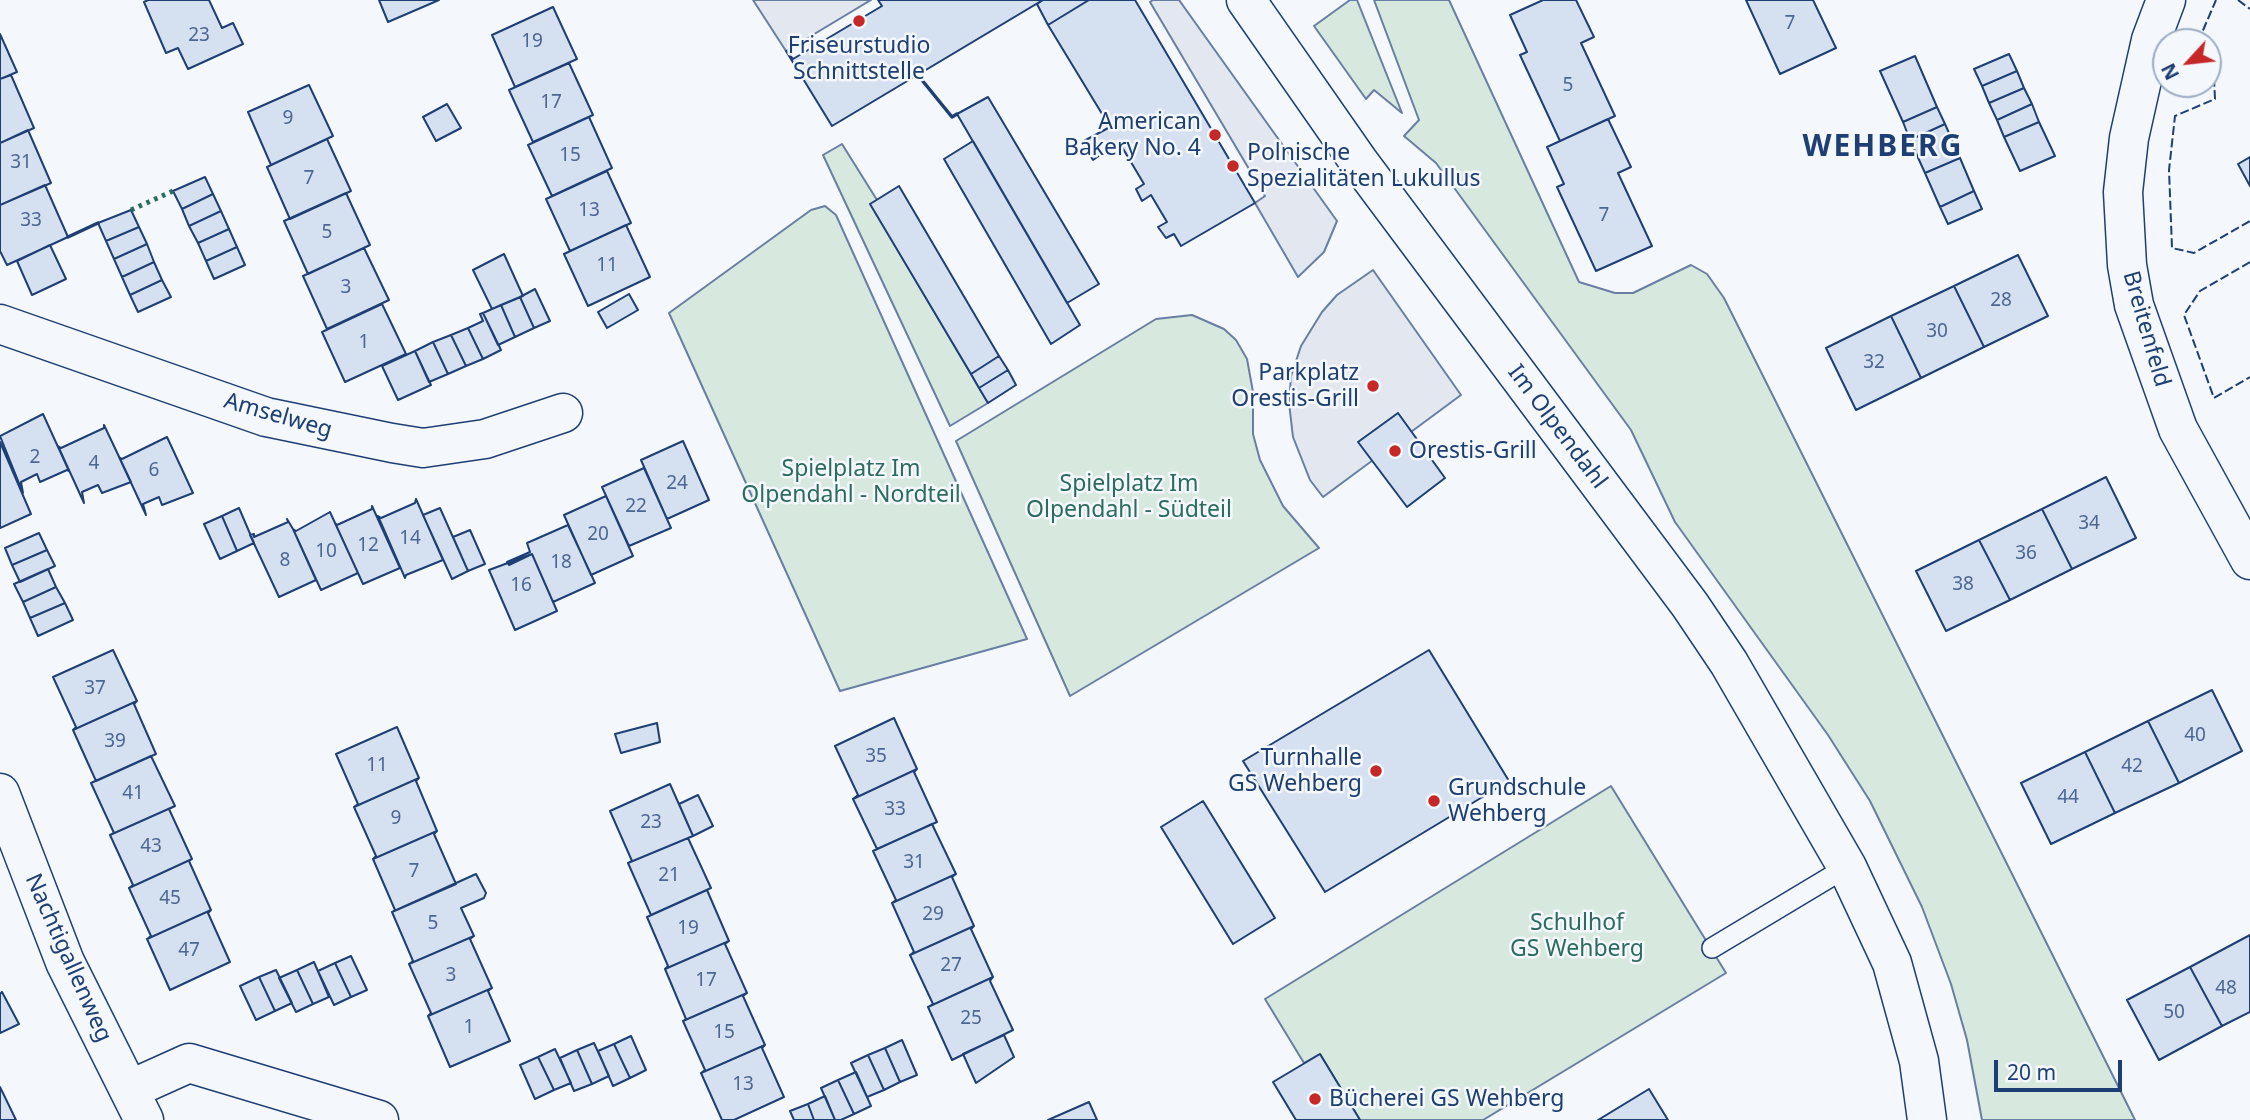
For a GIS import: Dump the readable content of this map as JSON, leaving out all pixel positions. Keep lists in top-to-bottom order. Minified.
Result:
{"streets":{"street":["Breitenfeld","Amselweg","Im Olpendahl","Nachtigallenweg"]},"districts":["WEHBERG"],"parks":["Spielplatz Im Olpendahl - Nordteil","Spielplatz Im Olpendahl - Südteil","Schulhof GS Wehberg"],"places":["Friseurstudio Schnittstelle","American Bakery No. 4","Polnische Spezialitäten Lukullus","Parkplatz Orestis-Grill","Orestis-Grill","Turnhalle GS Wehberg","Grundschule Wehberg","Bücherei GS Wehberg"],"house_numbers":["7","23","19","5","17","9","15","31","7","13","7","33","5","11","3","28","30","1","32","2","4","6","24","22","34","20","14","12","10","36","8","18","38","16","37","40","39","35","11","42","41","44","33","9","23","43","31","7","21","45","29","5","19","47","27","3","17","48","50","25","1","15","13"],"scale_bar":"20 m","north":"bottom left"}
